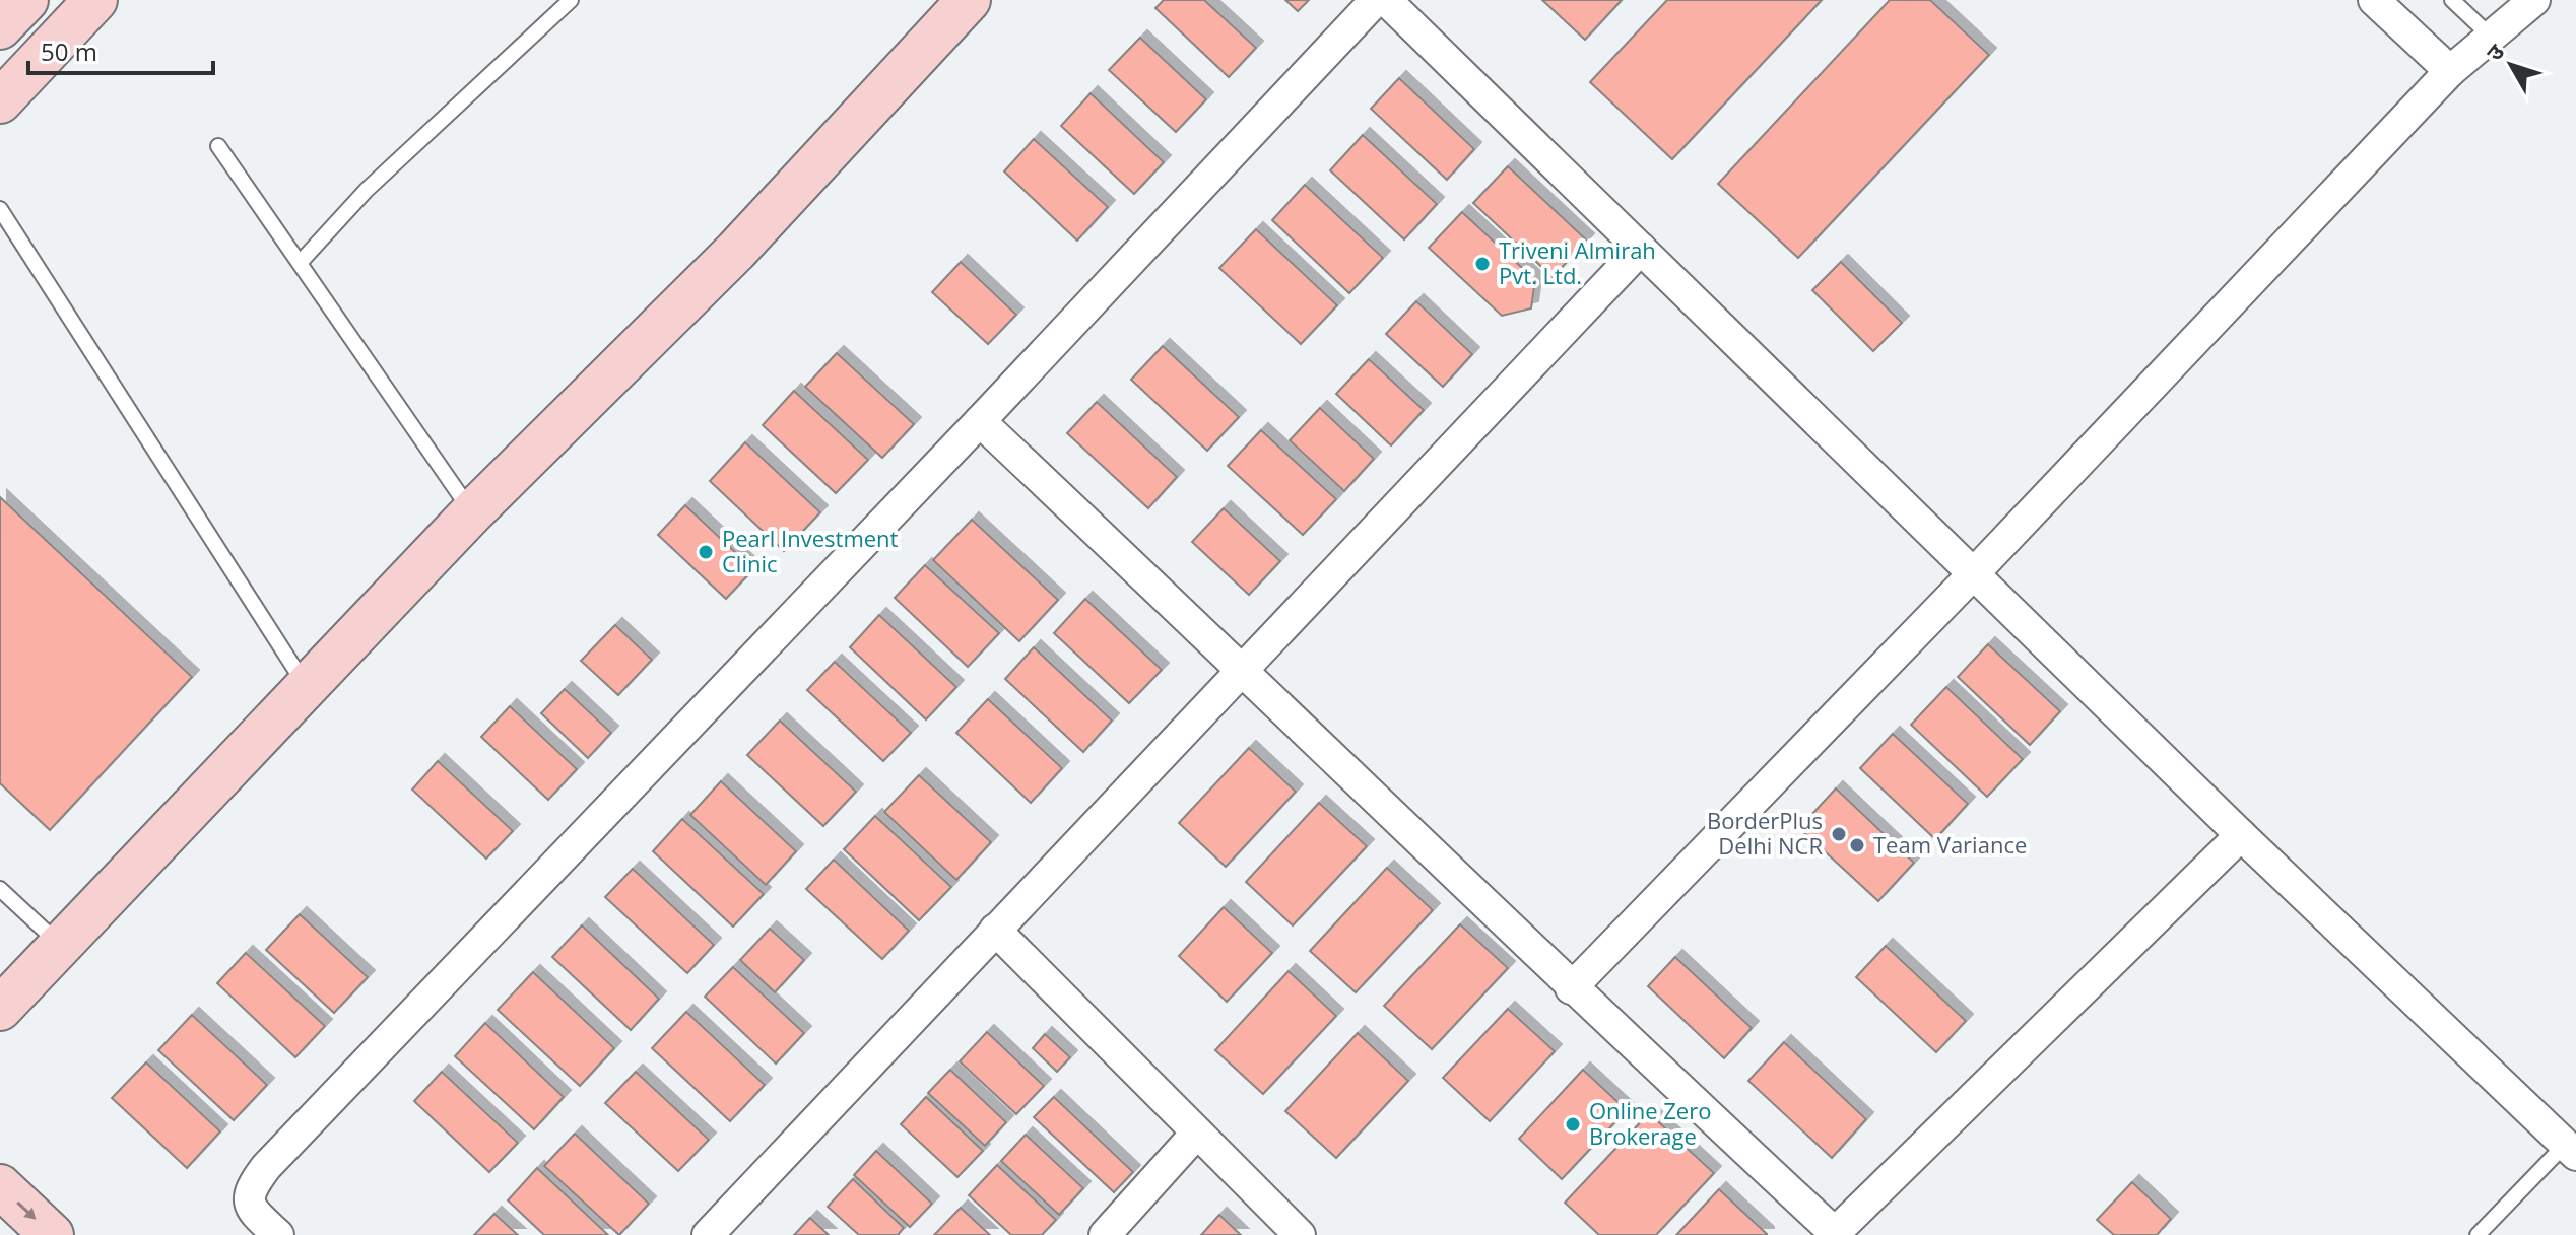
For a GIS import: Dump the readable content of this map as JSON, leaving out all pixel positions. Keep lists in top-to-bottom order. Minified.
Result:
{"places":["Triveni Almirah Pvt. Ltd.","Pearl Investment Clinic","BorderPlus Delhi NCR","Team Variance","Online Zero Brokerage"],"scale_bar":"50 m","north":"top left"}
